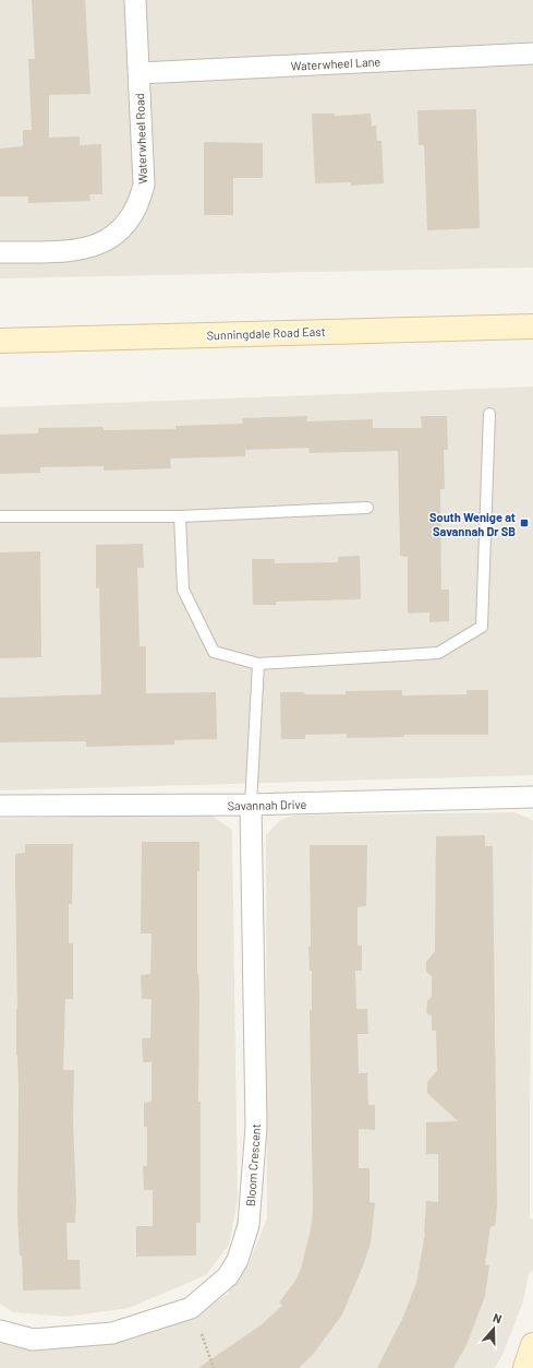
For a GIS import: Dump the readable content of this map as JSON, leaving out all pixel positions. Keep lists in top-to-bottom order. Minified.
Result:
{"streets":{"main road":["Sunningdale Road East"],"street":["Waterwheel Lane","Waterwheel Road","Savannah Drive","Bloom Crescent"]},"crossings":[["Waterwheel Lane","Waterwheel Road"],["Savannah Drive","Bloom Crescent"]],"places":{"transit":["South Wenige at Savannah Dr SB"]},"north":"top"}
